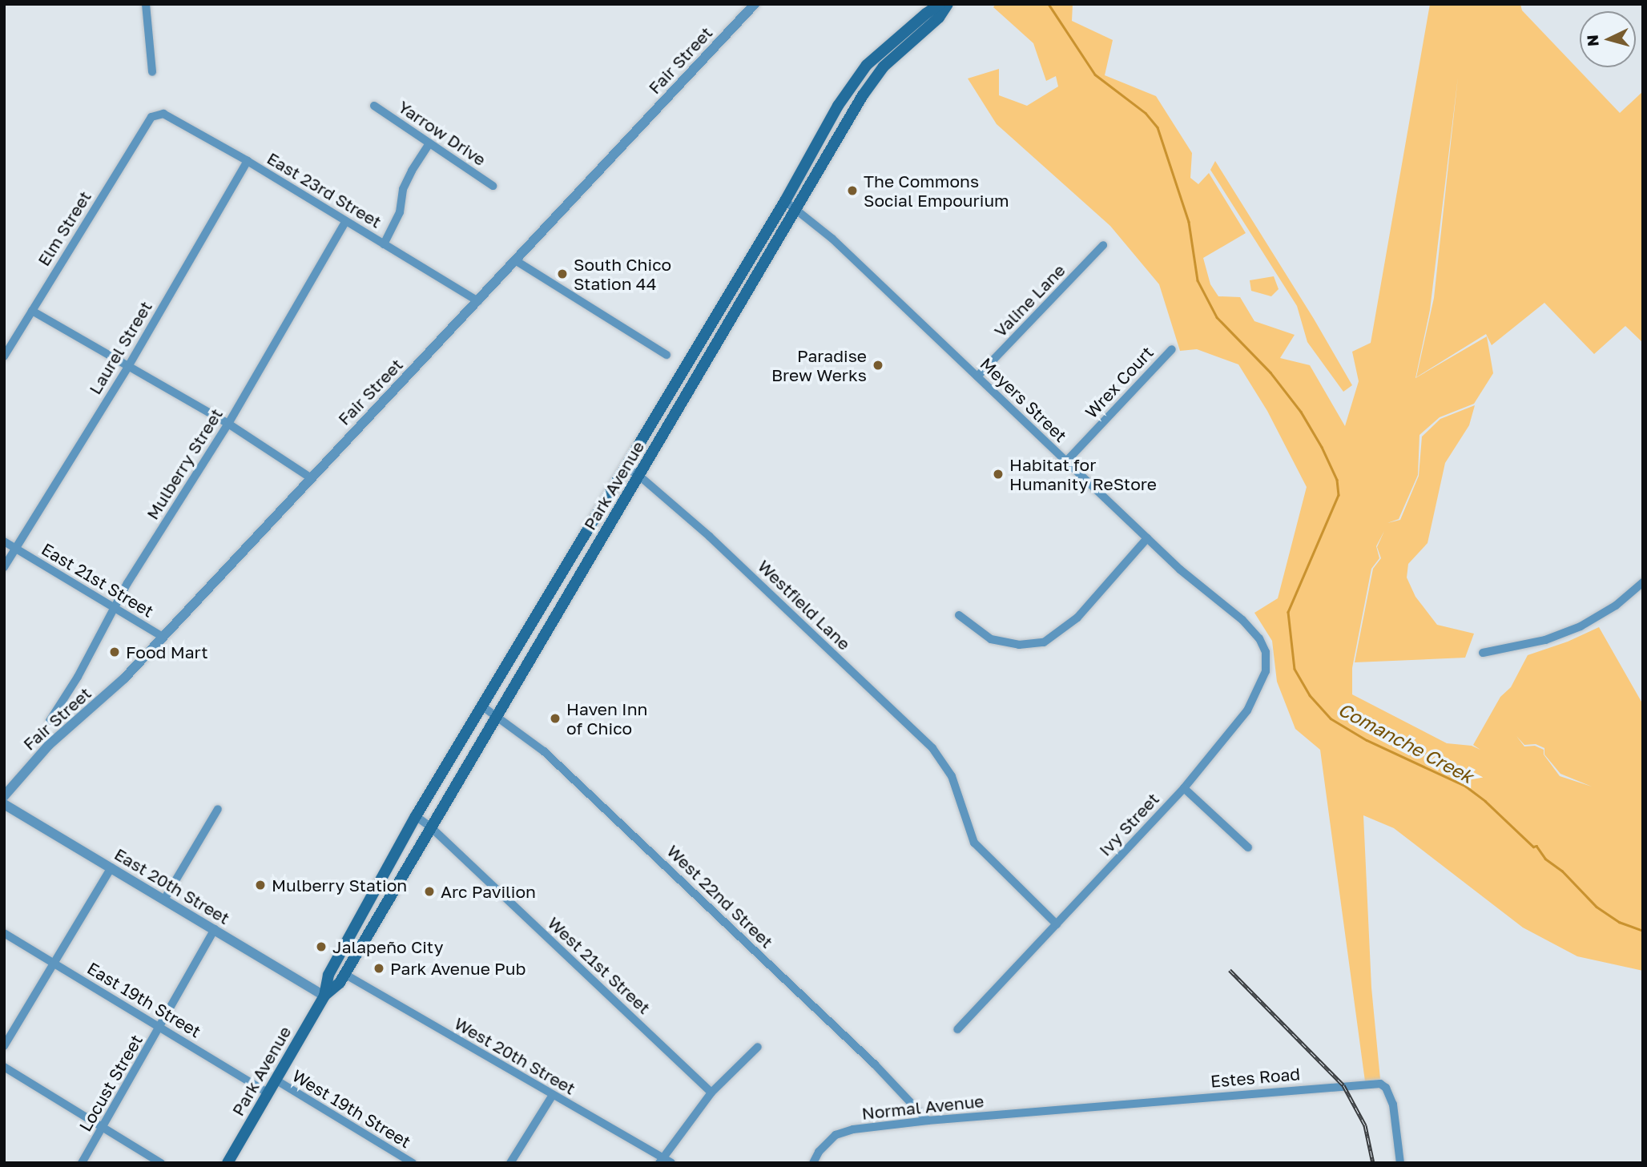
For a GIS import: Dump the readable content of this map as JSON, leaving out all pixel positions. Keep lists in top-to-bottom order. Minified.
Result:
{"streets":{"main road":["Park Avenue"],"street":["Fair Street","Yarrow Drive","East 23rd Street","Elm Street","Valine Lane","Laurel Street","Wrex Court","Meyers Street","Mulberry Street","East 21st Street","Westfield Lane","Ivy Street","East 20th Street","West 22nd Street","West 21st Street","East 19th Street","West 20th Street","Estes Road","Locust Street","Normal Avenue","West 19th Street"]},"crossings":[["Fair Street","East 23rd Street"],["Fair Street","East 21st Street"],["East 23rd Street","Elm Street"],["East 23rd Street","Laurel Street"],["East 23rd Street","Mulberry Street"],["Valine Lane","Meyers Street"],["Laurel Street","East 21st Street"],["Wrex Court","Meyers Street"],["Meyers Street","Park Avenue"],["Meyers Street","Ivy Street"],["Mulberry Street","East 21st Street"],["Park Avenue","Westfield Lane"],["Park Avenue","East 20th Street"],["Park Avenue","West 22nd Street"],["Park Avenue","West 21st Street"],["Park Avenue","East 19th Street"],["Park Avenue","West 20th Street"],["Park Avenue","West 19th Street"],["Westfield Lane","Ivy Street"],["East 20th Street","Locust Street"],["West 22nd Street","Normal Avenue"],["East 19th Street","Locust Street"],["Estes Road","Normal Avenue"]],"water":["Comanche Creek"],"places":["The Commons Social Empourium","South Chico Station 44","Paradise Brew Werks","Habitat for Humanity ReStore","Food Mart","Haven Inn of Chico","Mulberry Station","Arc Pavilion","Jalapeño City","Park Avenue Pub"],"north":"left"}
